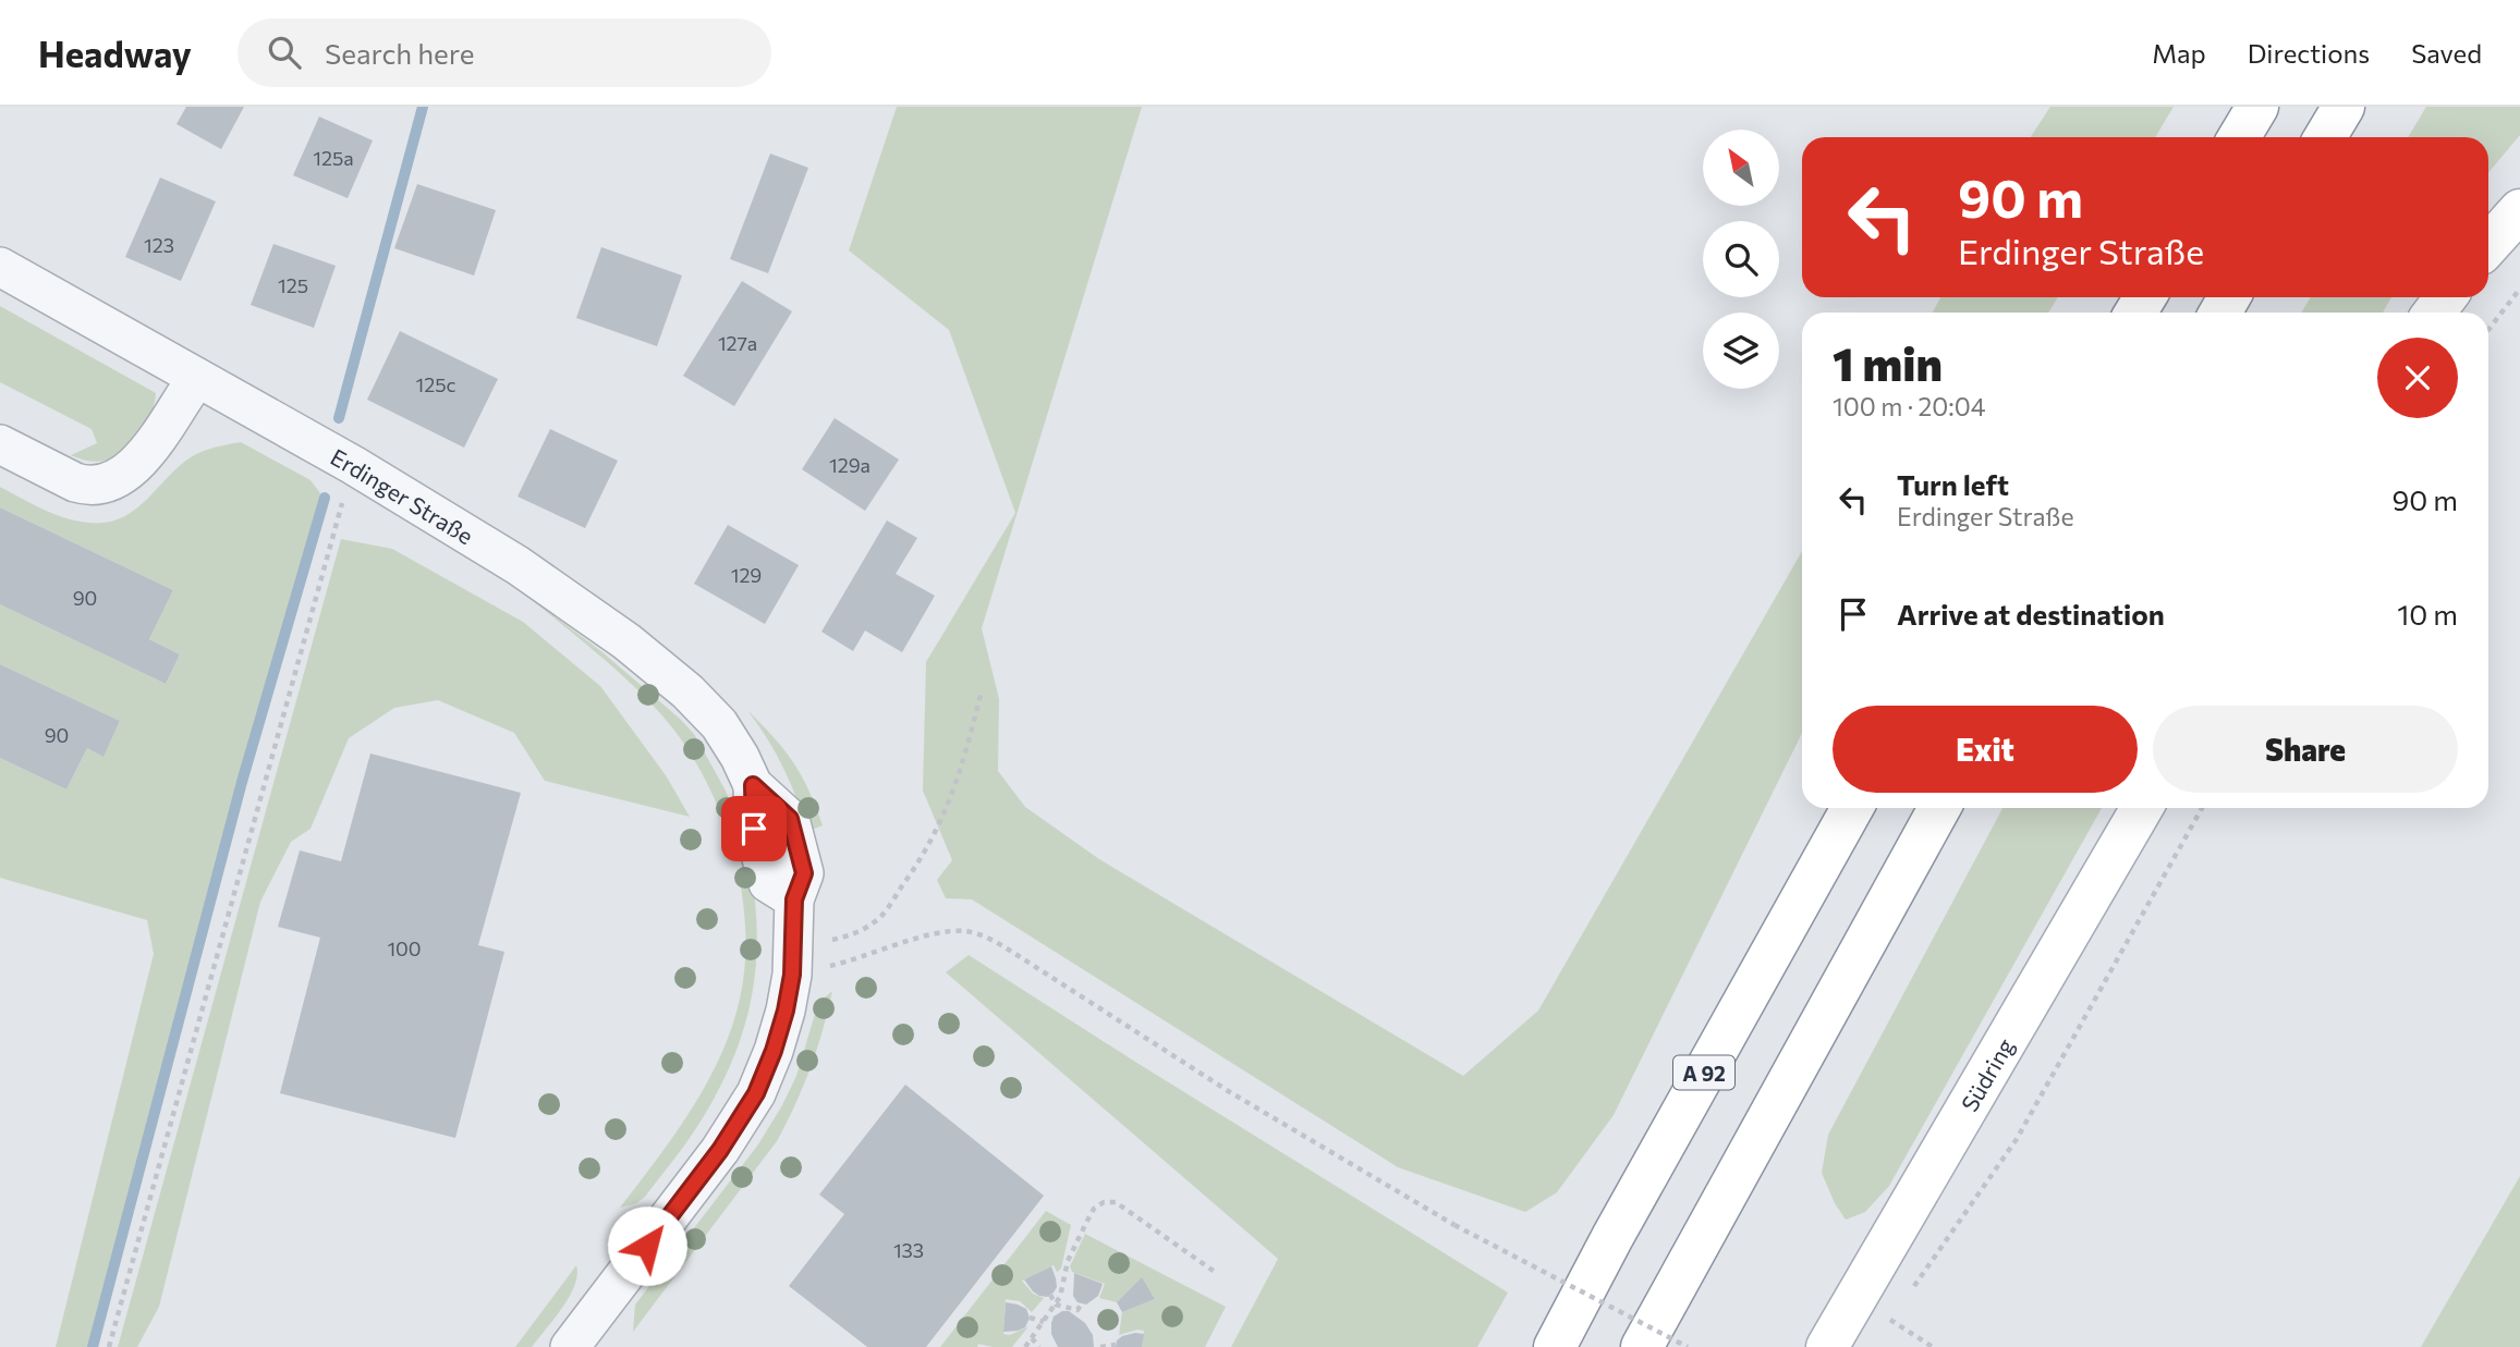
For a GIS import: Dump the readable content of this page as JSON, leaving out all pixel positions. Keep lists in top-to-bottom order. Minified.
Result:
{"streets":{"main road":["A 92","Südring"],"street":["Erdinger Straße"]},"house_numbers":["125a","123","125","127a","125c","129a","129","90","90","100","133"],"north":"top left","page":{"header":"Headway","search":"Search here","nav":["Map","Directions","Saved"],"turn":["90 m","Erdinger Straße"],"heading":["1 min","100 m · 20:04"],"list":[{"name":"Turn left","note":"Erdinger Straße","value":"90 m"},{"name":"Arrive at destination","value":"10 m"}],"buttons":["Exit","Share"]}}
